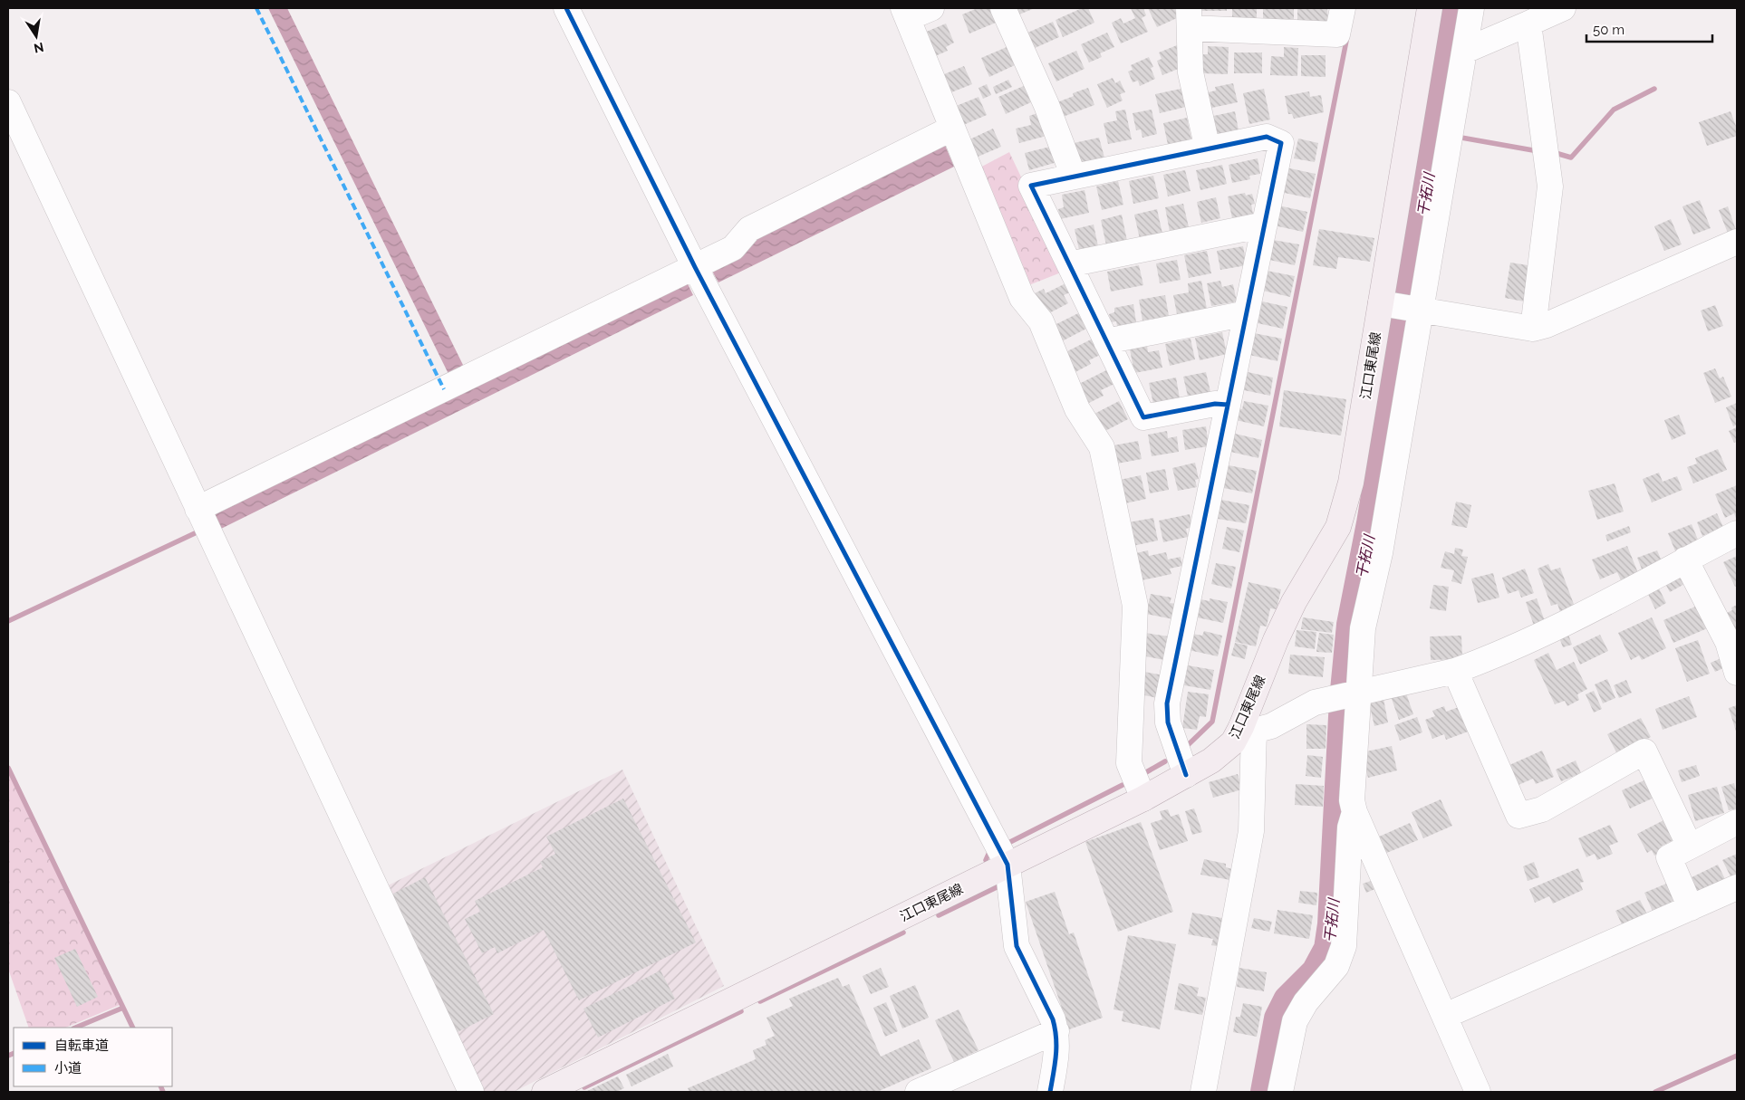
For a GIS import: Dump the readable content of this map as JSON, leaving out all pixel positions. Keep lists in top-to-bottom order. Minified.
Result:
{"streets":{"main road":["江口東尾線"]},"water":["干拓川"],"legend":["自転車道","小道"],"scale_bar":"50 m","north":"bottom"}
